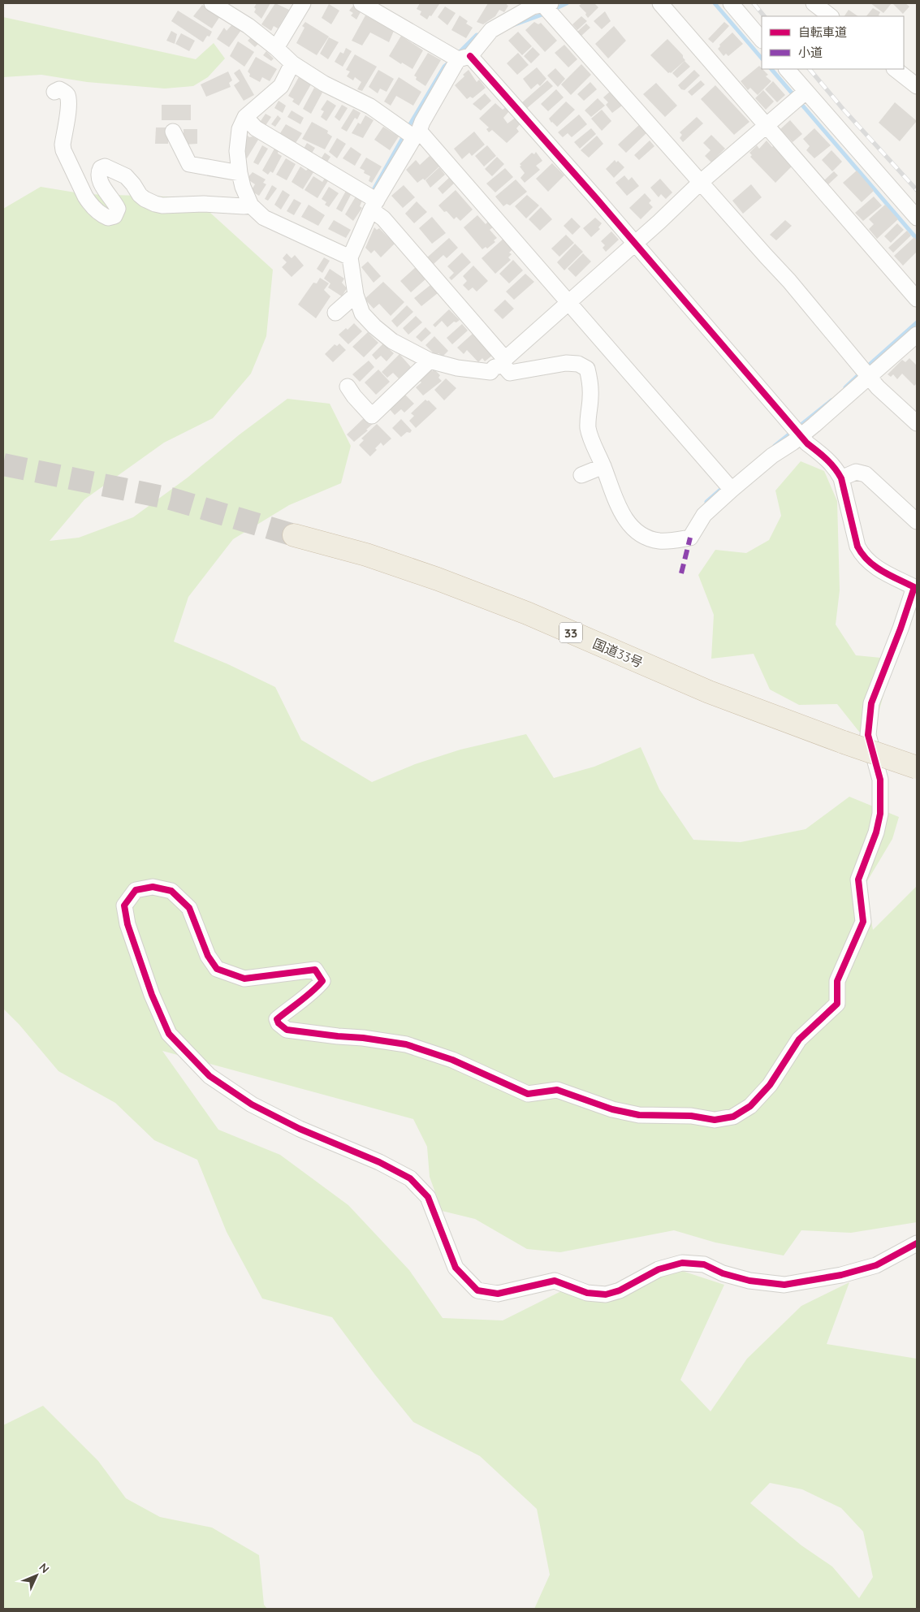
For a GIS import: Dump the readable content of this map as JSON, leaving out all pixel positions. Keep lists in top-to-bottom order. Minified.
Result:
{"streets":{"highway":["33","国道33号"]},"legend":["自転車道","小道"],"north":"top right"}
